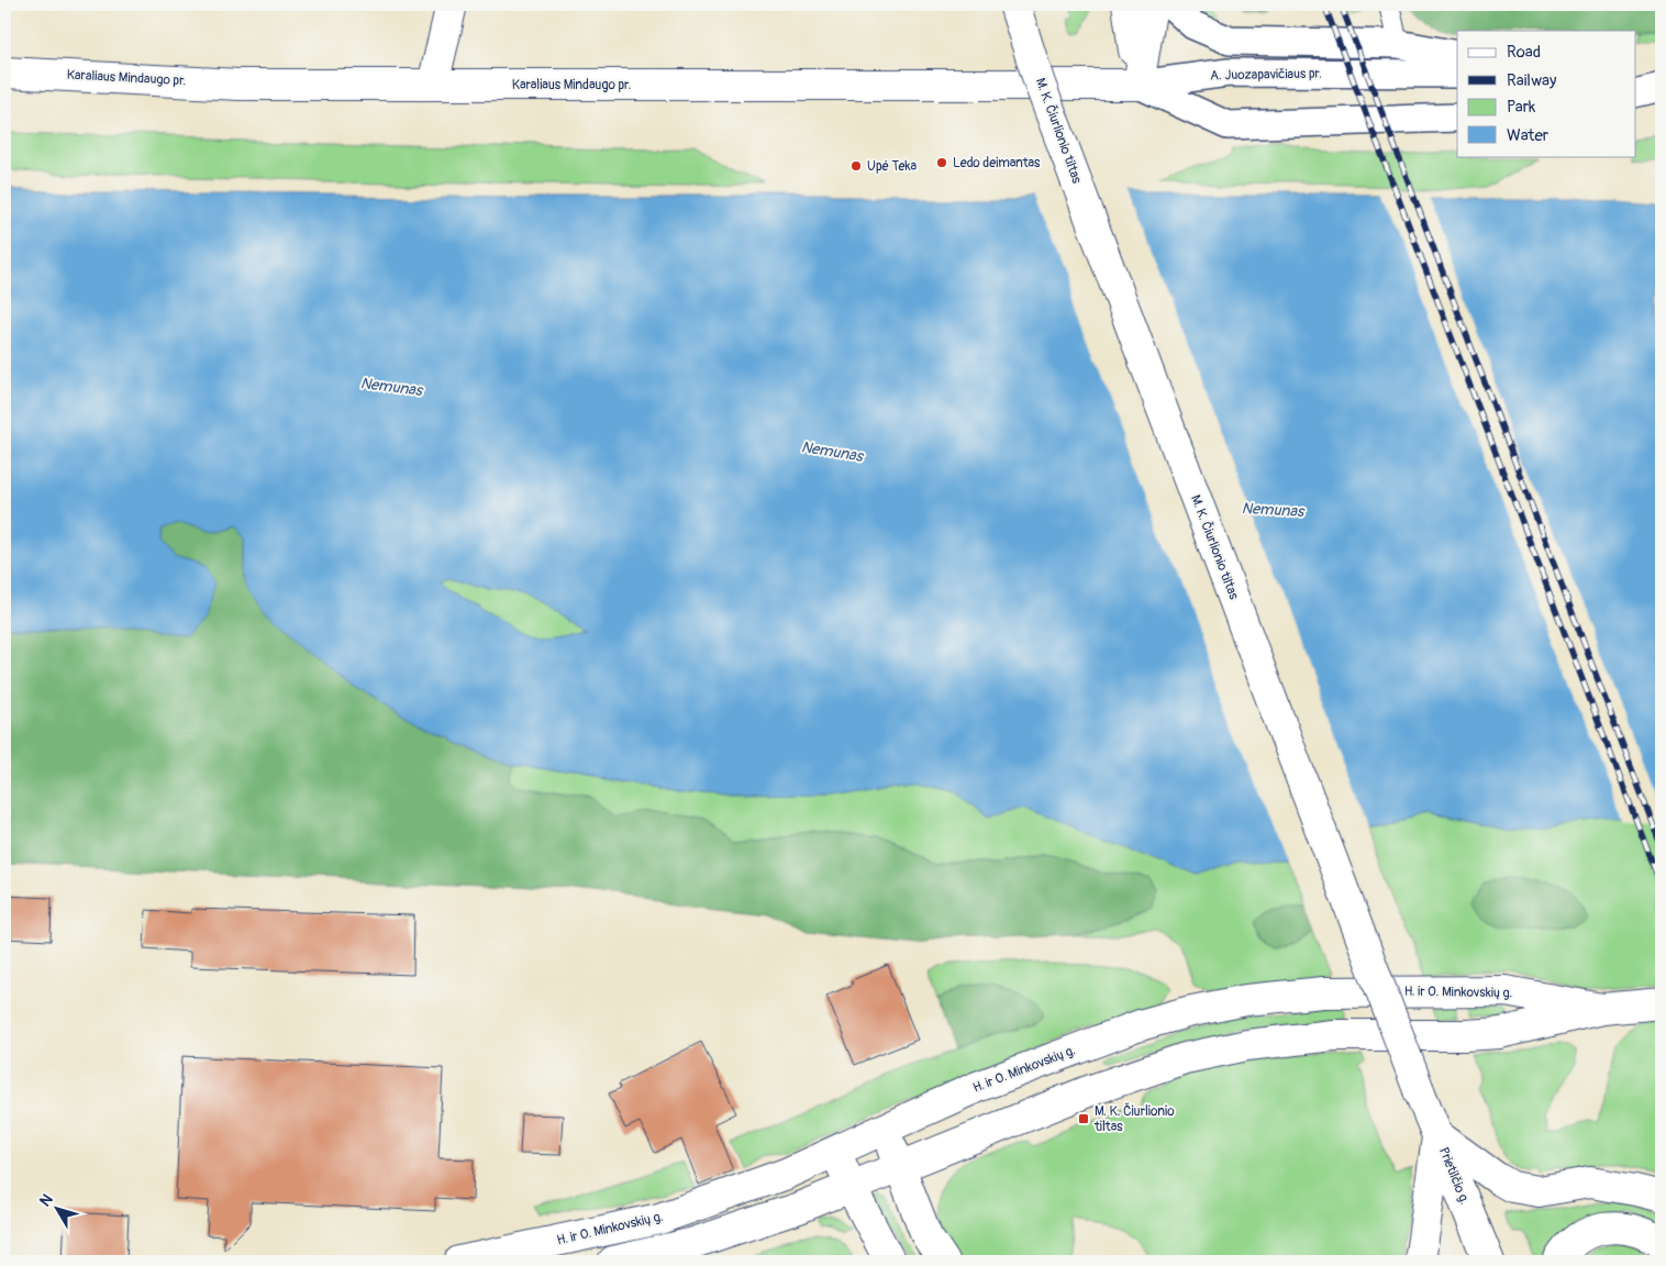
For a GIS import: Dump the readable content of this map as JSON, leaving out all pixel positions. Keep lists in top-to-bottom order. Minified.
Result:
{"streets":{"main road":["A. Juozapavičiaus pr.","Karaliaus Mindaugo pr.","M. K. Čiurlionio tiltas","H. ir O. Minkovskių g.","Prietilčio g."]},"crossings":[["A. Juozapavičiaus pr.","Karaliaus Mindaugo pr."],["M. K. Čiurlionio tiltas","Prietilčio g."]],"water":["Nemunas"],"places":{"other":["Ledo deimantas","Upė Teka"],"transit":["M. K. Čiurlionio tiltas"]},"legend":["Road","Railway","Park","Water"],"north":"top left"}
